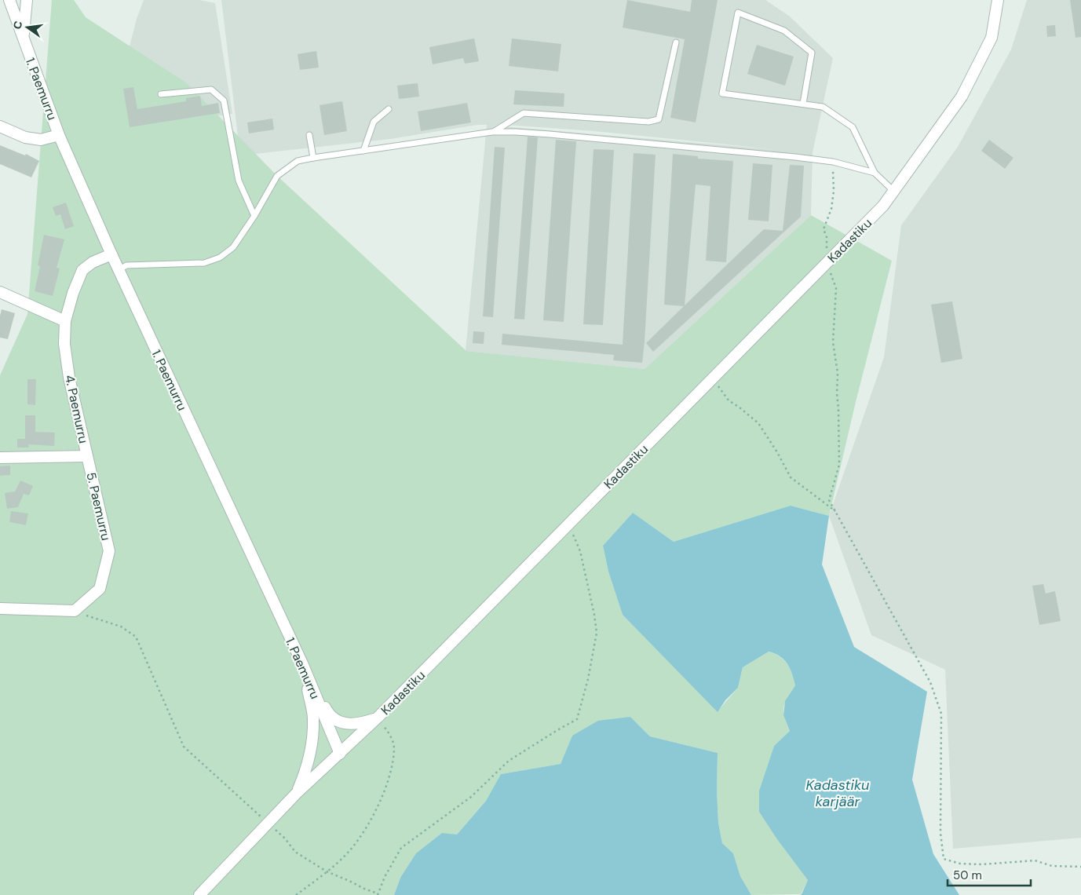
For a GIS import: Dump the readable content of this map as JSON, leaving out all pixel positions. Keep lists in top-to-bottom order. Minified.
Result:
{"streets":{"street":["1. Paemurru","Kadastiku","4. Paemurru","5. Paemurru"]},"crossings":[["1. Paemurru","Kadastiku"],["1. Paemurru","4. Paemurru"],["4. Paemurru","5. Paemurru"]],"water":["Kadastiku karjäär"],"scale_bar":"50 m","north":"left"}
